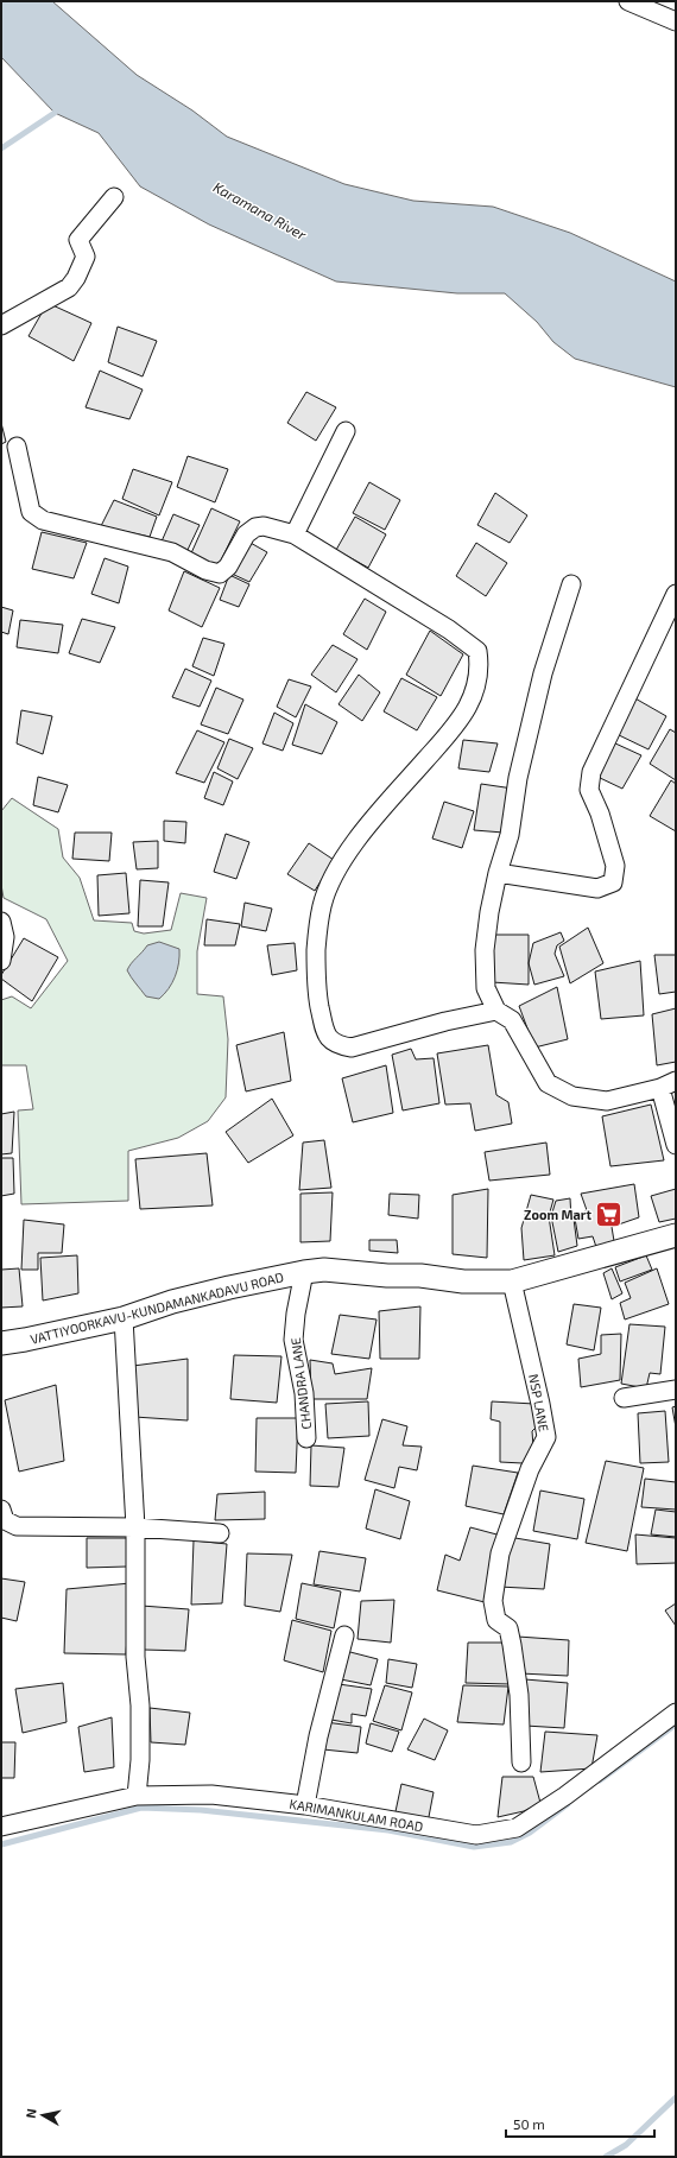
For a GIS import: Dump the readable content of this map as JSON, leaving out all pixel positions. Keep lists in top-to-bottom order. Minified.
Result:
{"streets":{"street":["VATTIYOORKAVU-KUNDAMANKADAVU ROAD","CHANDRA LANE","NSP LANE","KARIMANKULAM ROAD"]},"crossings":[["VATTIYOORKAVU-KUNDAMANKADAVU ROAD","CHANDRA LANE"],["VATTIYOORKAVU-KUNDAMANKADAVU ROAD","NSP LANE"]],"water":["Karamana River"],"places":{"supermarket":["Zoom Mart"]},"scale_bar":"50 m","north":"left"}
